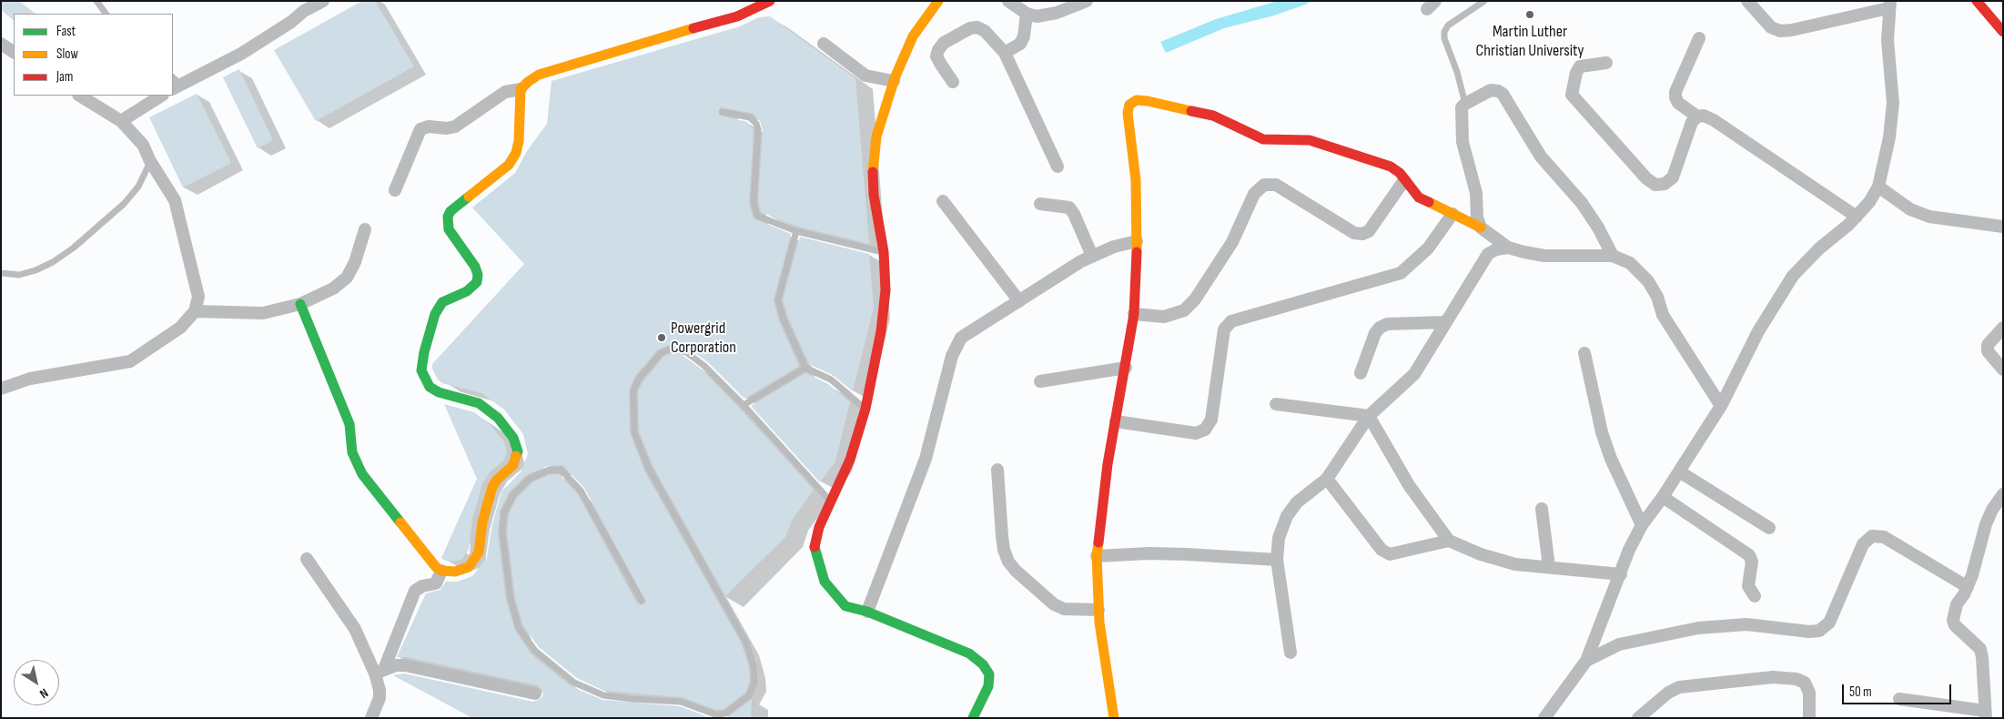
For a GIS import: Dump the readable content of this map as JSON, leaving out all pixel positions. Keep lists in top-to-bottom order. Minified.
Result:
{"places":["Martin Luther Christian University","Powergrid Corporation"],"legend":["Fast","Slow","Jam"],"scale_bar":"50 m","north":"bottom right"}
